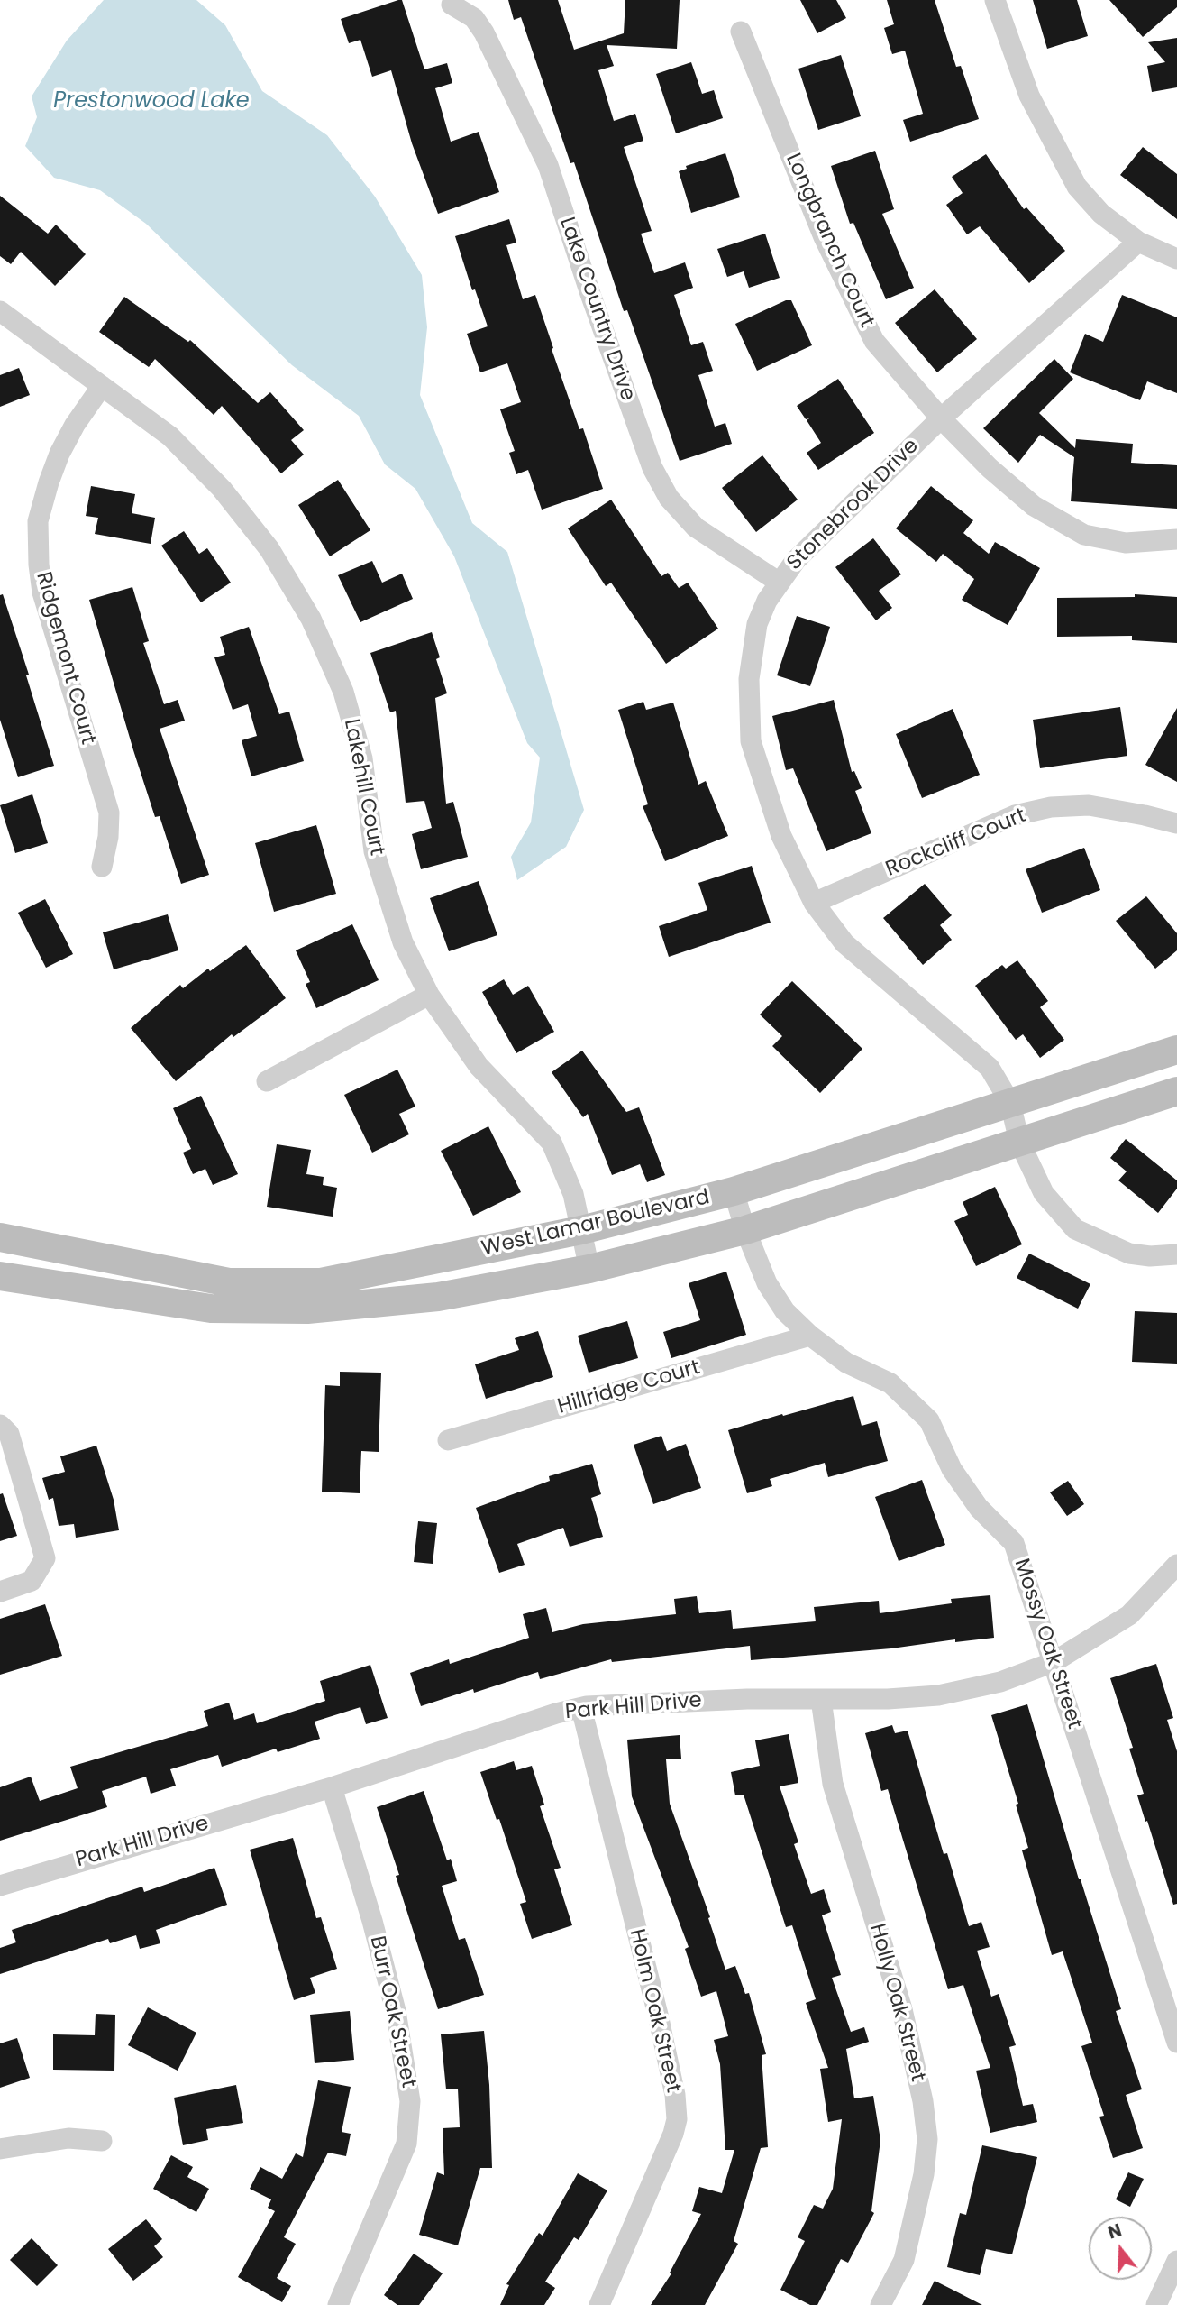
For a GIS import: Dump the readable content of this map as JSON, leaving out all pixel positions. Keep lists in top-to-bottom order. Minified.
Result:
{"streets":{"main road":["West Lamar Boulevard"],"street":["Longbranch Court","Lake Country Drive","Stonebrook Drive","Ridgemont Court","Lakehill Court","Rockcliff Court","Hillridge Court","Mossy Oak Street","Park Hill Drive","Holly Oak Street","Holm Oak Street","Burr Oak Street"]},"crossings":[["Longbranch Court","Stonebrook Drive"],["Lake Country Drive","Stonebrook Drive"],["Stonebrook Drive","Rockcliff Court"],["Stonebrook Drive","West Lamar Boulevard"],["Ridgemont Court","Lakehill Court"],["Lakehill Court","West Lamar Boulevard"],["West Lamar Boulevard","Mossy Oak Street"],["Hillridge Court","Mossy Oak Street"],["Mossy Oak Street","Park Hill Drive"],["Park Hill Drive","Holly Oak Street"],["Park Hill Drive","Holm Oak Street"],["Park Hill Drive","Burr Oak Street"]],"water":["Prestonwood Lake"],"north":"top"}
